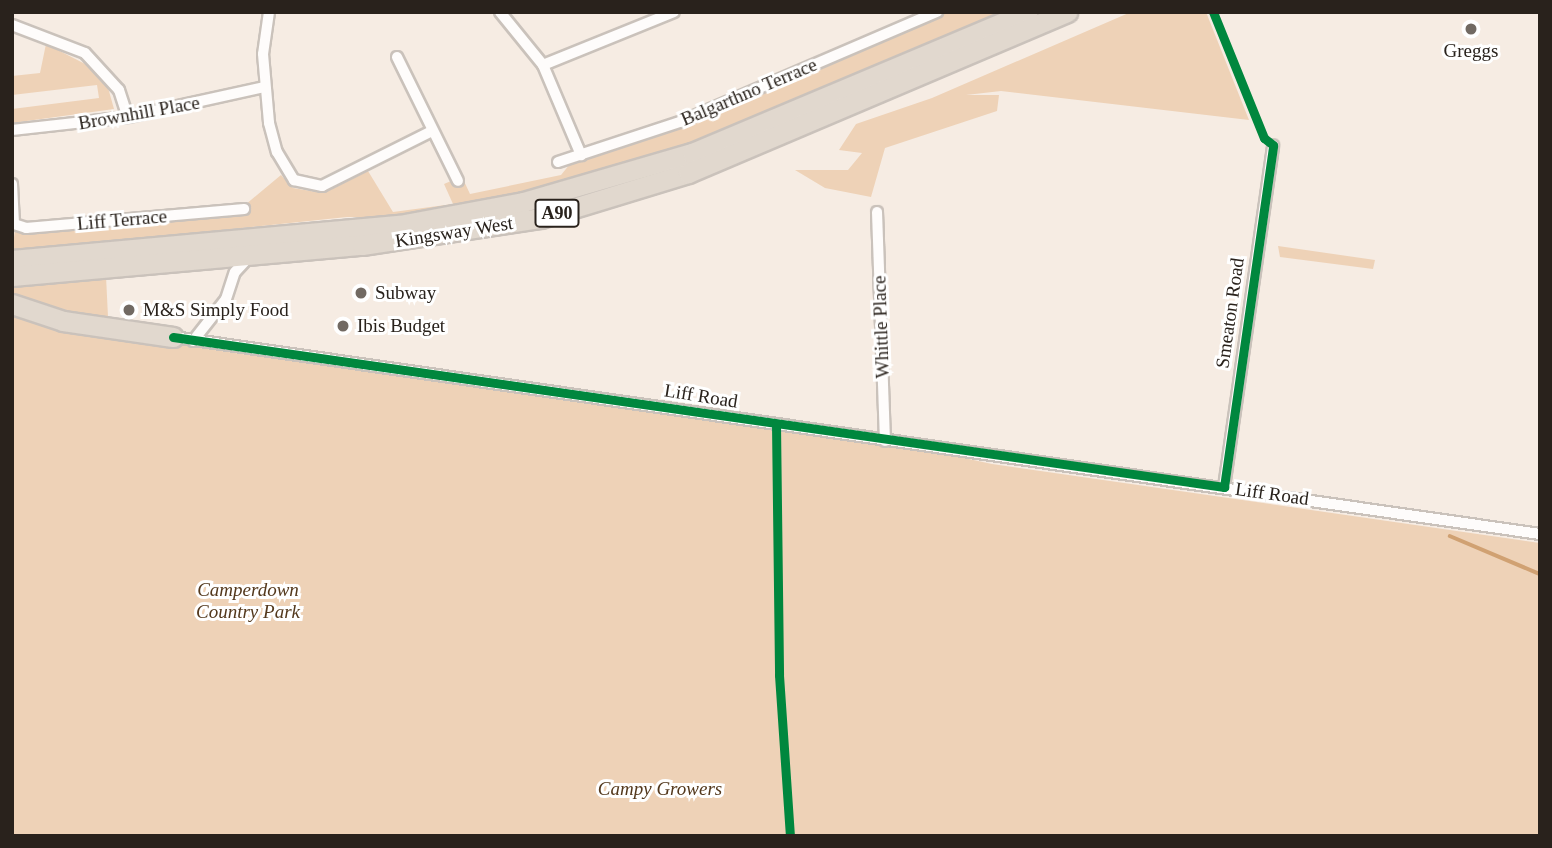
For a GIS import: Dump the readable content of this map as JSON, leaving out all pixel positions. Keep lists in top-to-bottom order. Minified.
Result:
{"streets":{"highway":["A90","Kingsway West"],"street":["Balgarthno Terrace","Brownhill Place","Liff Terrace","Smeaton Road","Whittle Place","Liff Road"]},"crossings":[["Smeaton Road","Liff Road"],["Whittle Place","Liff Road"]],"parks":["Camperdown Country Park","Campy Growers"],"places":["Greggs","Subway","M&S Simply Food","Ibis Budget"]}
